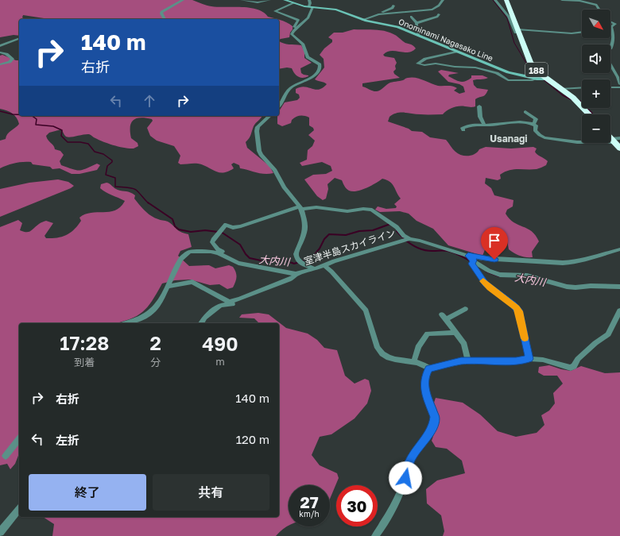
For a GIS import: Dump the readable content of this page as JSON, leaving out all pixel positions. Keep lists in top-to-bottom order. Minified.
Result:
{"streets":{"highway":["188"],"main road":["Onominami Nagasako Line"],"street":["室津半島スカイライン"]},"crossings":[["Onominami Nagasako Line","188"]],"districts":["Usanagi"],"water":["大内川"],"north":"bottom right","page":{"map_buttons":["+","−"],"turn":["140 m","右折"],"eta":["17:28","到着","2","分","490","m"],"list":[{"name":"右折","value":"140 m"},{"name":"左折","value":"120 m"}],"buttons":["終了","共有"],"speed":"27 km/h","limit":"30"}}
